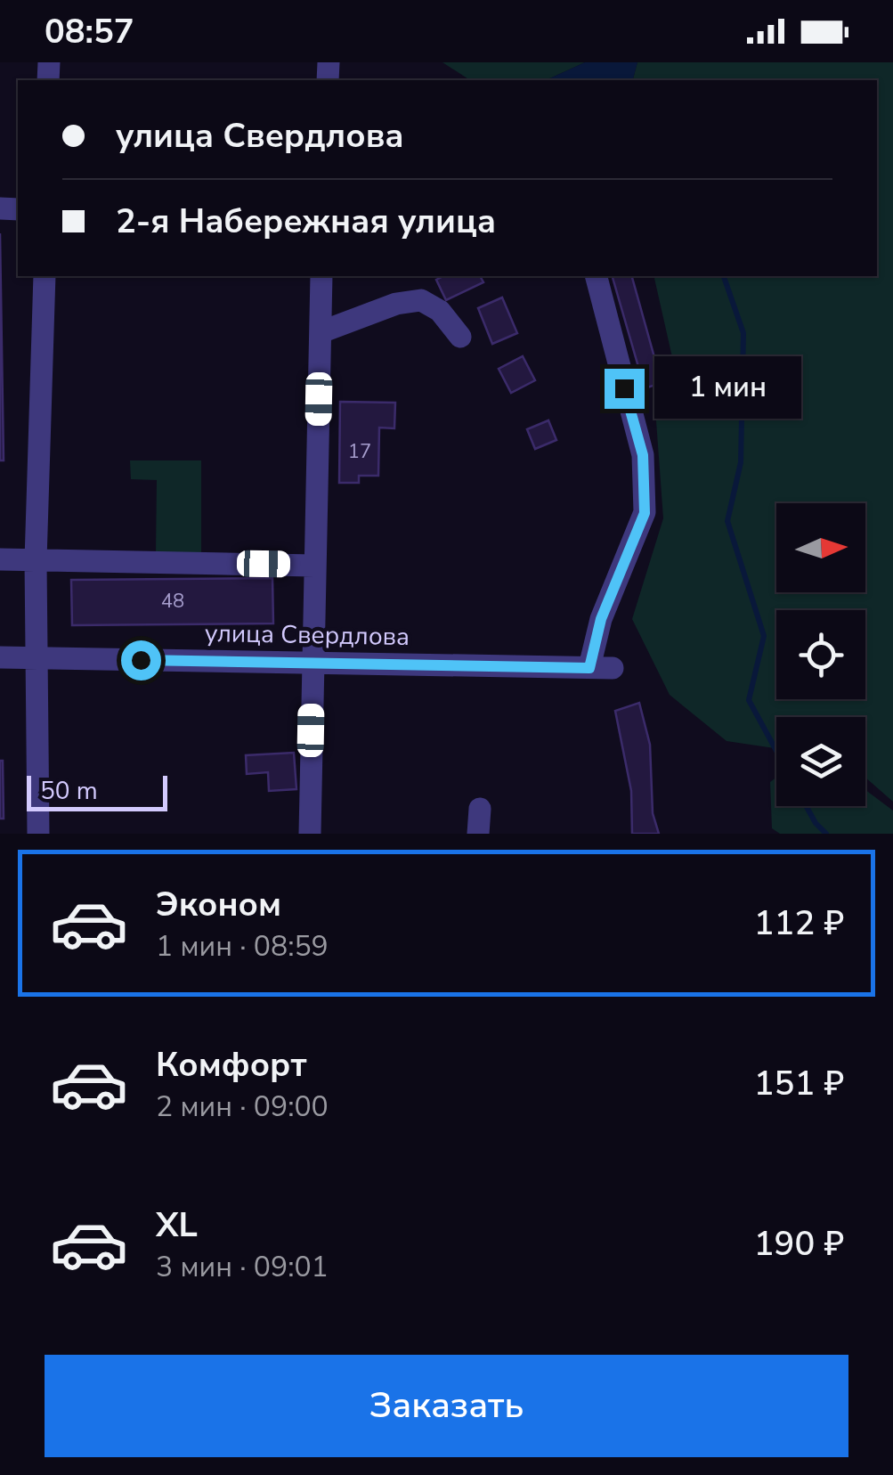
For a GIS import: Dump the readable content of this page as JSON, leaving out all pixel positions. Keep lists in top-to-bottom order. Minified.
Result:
{"streets":{"street":["улица Свердлова"]},"house_numbers":["17","48"],"scale_bar":"50 m","north":"right","page":{"status":"08:57","banner":["улица Свердлова","2-я Набережная улица"],"bubble":"1 мин","scale":"50 m","list":[{"name":"Эконом","note":"1 мин · 08:59","value":"112 ₽"},{"name":"Комфорт","note":"2 мин · 09:00","value":"151 ₽"},{"name":"XL","note":"3 мин · 09:01","value":"190 ₽"}],"buttons":"Заказать"}}
